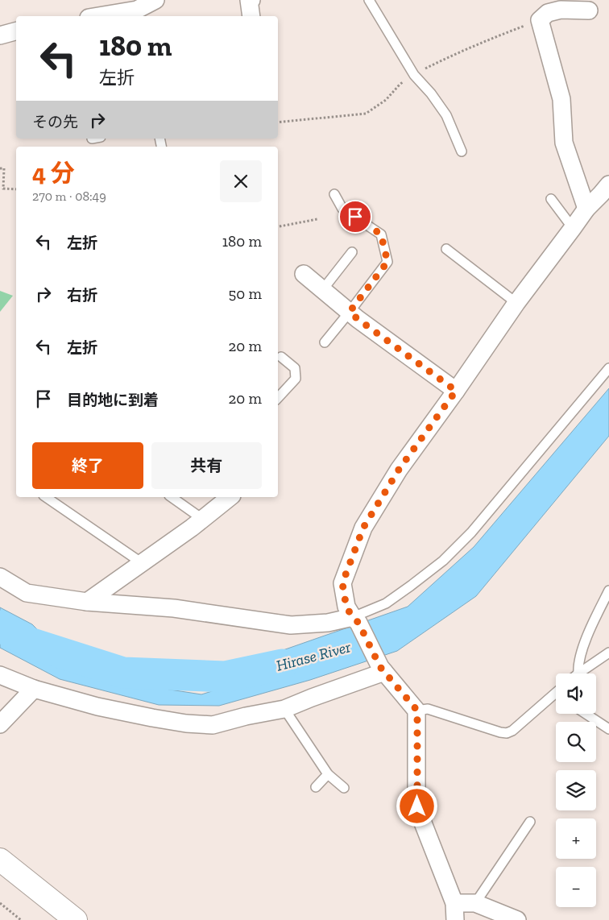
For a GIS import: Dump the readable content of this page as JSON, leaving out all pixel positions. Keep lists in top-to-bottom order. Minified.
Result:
{"water":["Hirase River"],"page":{"turn":["180 m","左折"],"then":"その先","heading":["4 分","270 m · 08:49"],"list":[{"name":"左折","value":"180 m"},{"name":"右折","value":"50 m"},{"name":"左折","value":"20 m"},{"name":"目的地に到着","value":"20 m"}],"buttons":["終了","共有"],"map_buttons":["+","−"]}}
